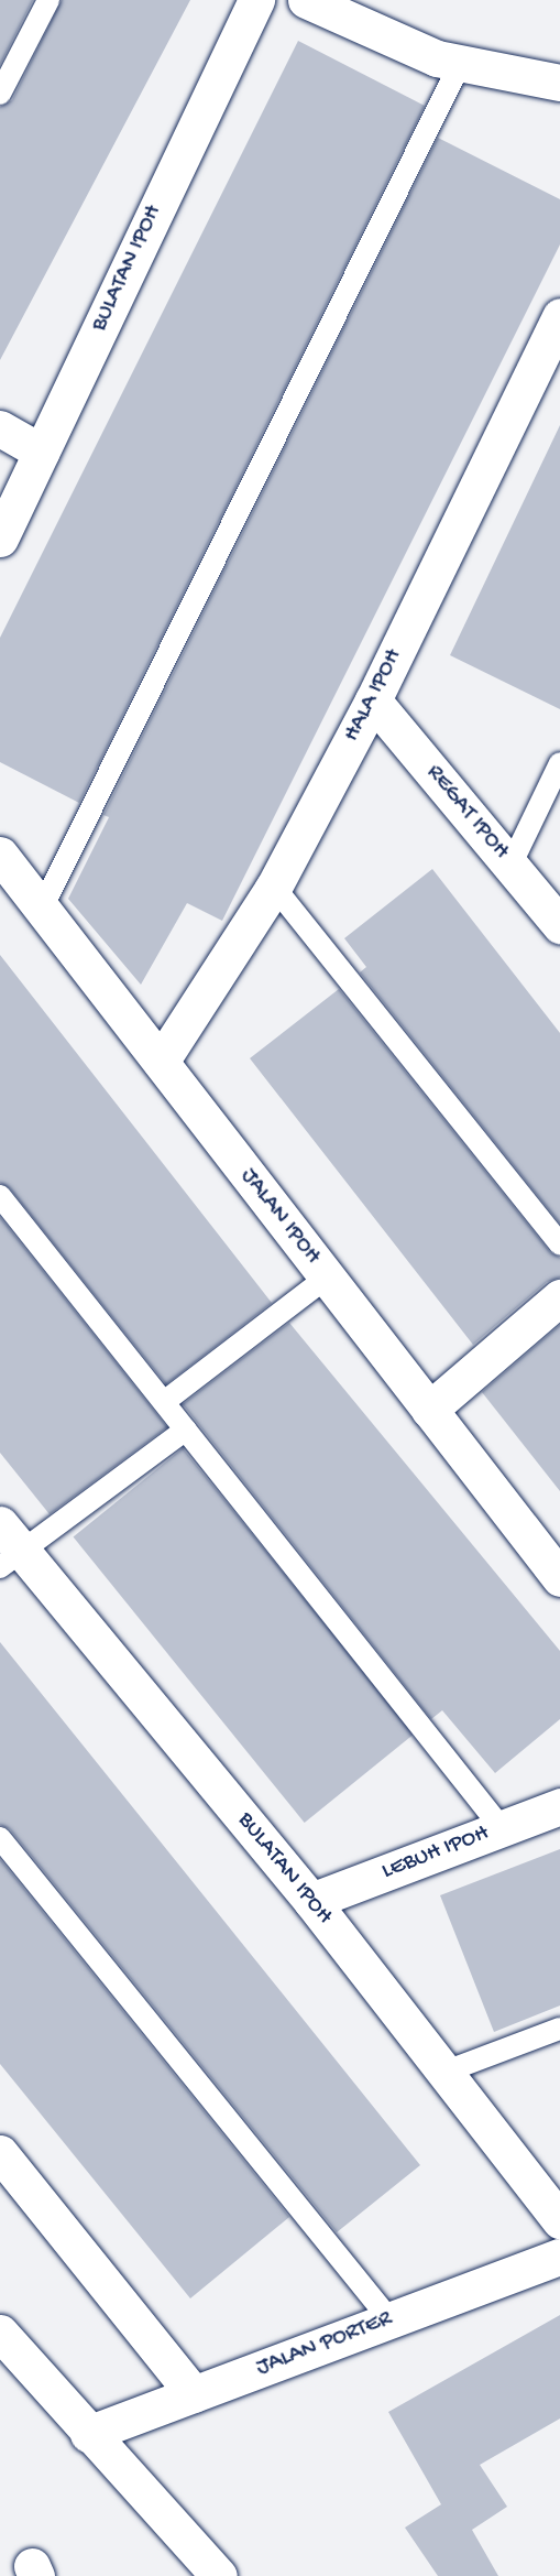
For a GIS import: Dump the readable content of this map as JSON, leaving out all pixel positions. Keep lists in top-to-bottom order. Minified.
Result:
{"streets":{"street":["BULATAN IPOH","HALA IPOH","REGAT IPOH","JALAN IPOH","LEBUH IPOH","JALAN PORTER"]},"crossings":[["BULATAN IPOH","LEBUH IPOH"],["HALA IPOH","REGAT IPOH"],["HALA IPOH","JALAN IPOH"]]}
